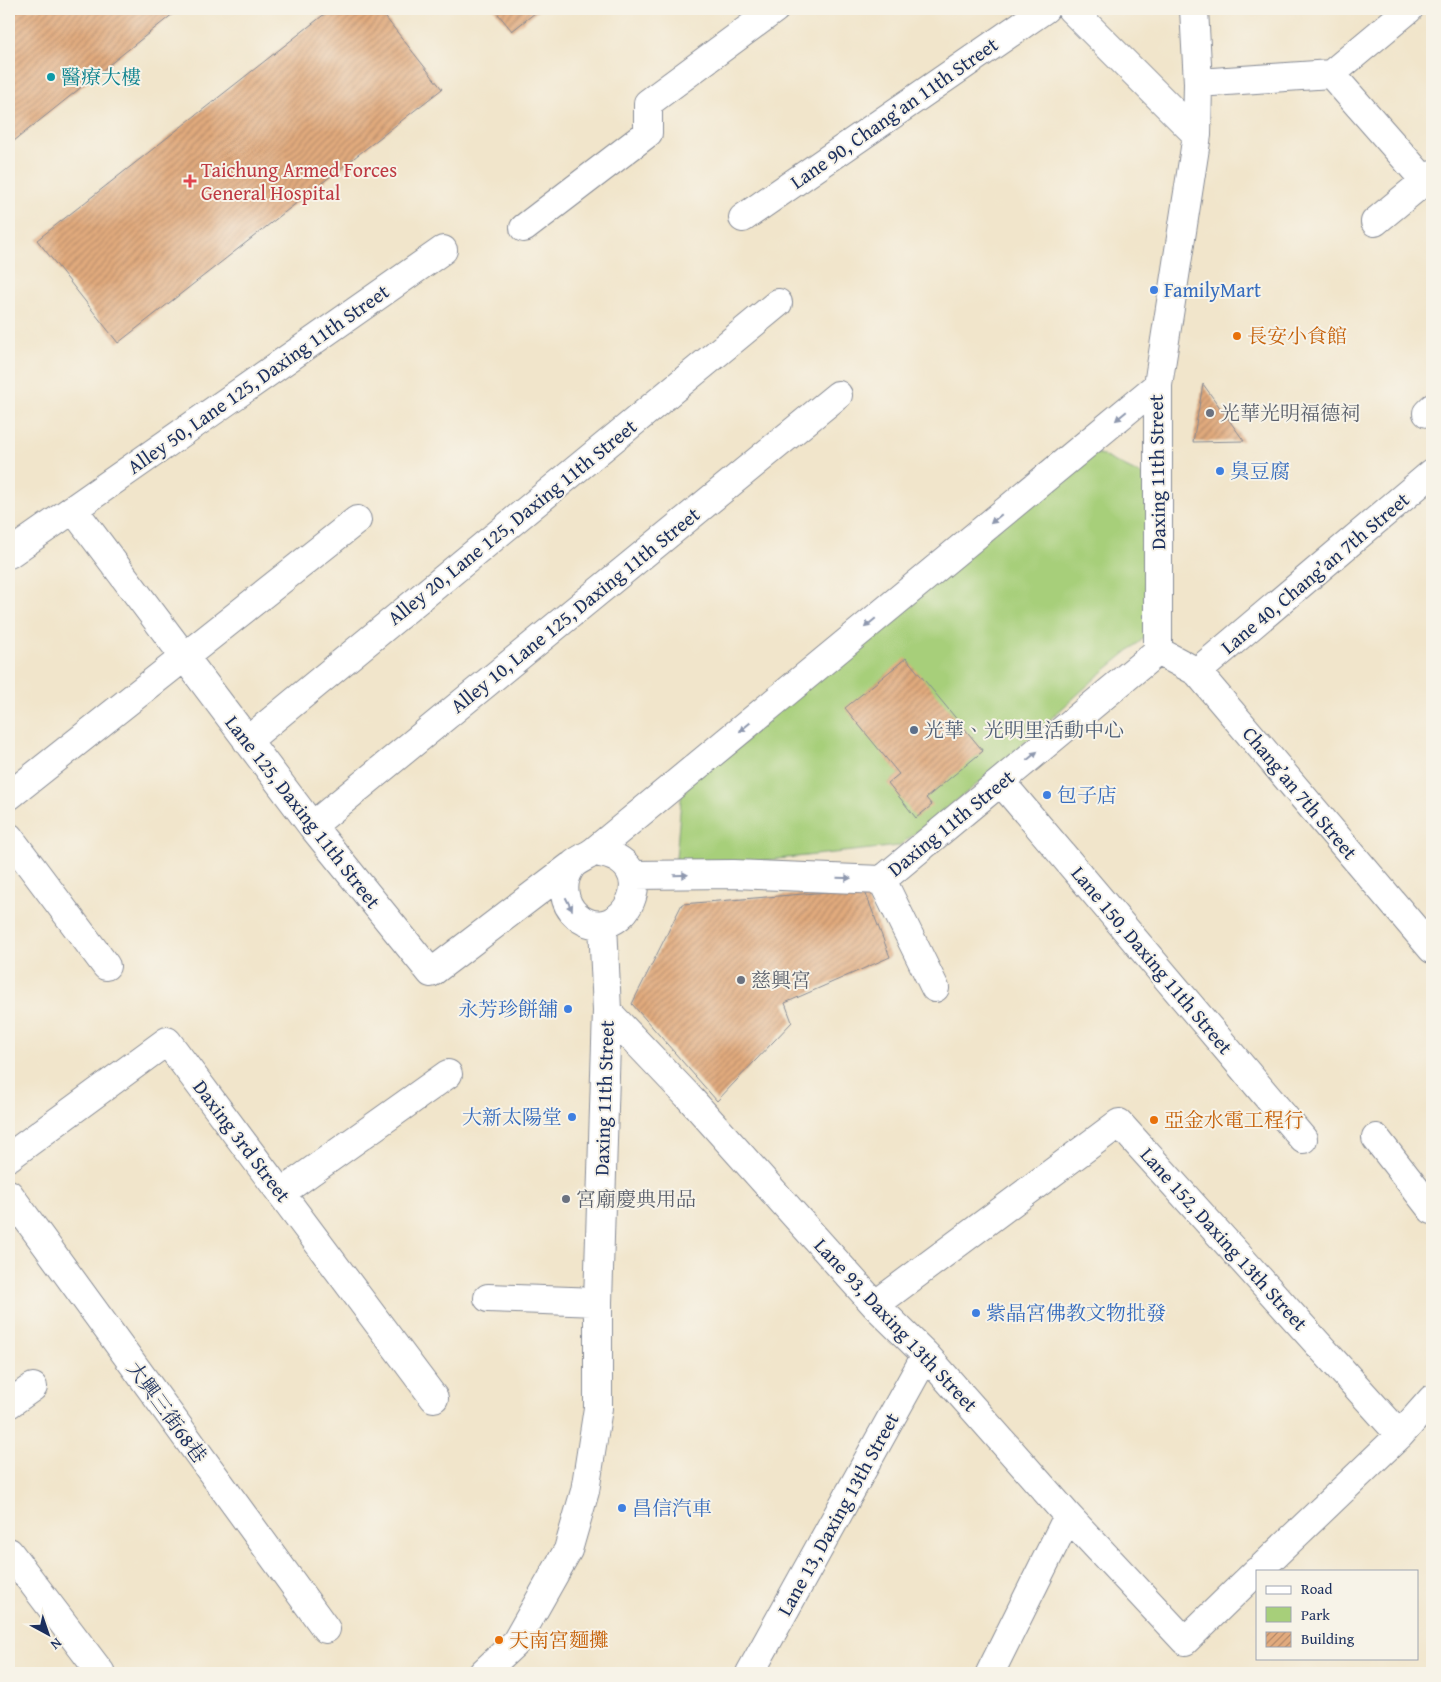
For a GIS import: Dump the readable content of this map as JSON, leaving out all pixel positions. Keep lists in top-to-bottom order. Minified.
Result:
{"streets":{"street":["Lane 90, Chang’an 11th Street","Alley 50, Lane 125, Daxing 11th Street","Daxing 11th Street","Alley 20, Lane 125, Daxing 11th Street","Lane 40, Chang’an 7th Street","Alley 10, Lane 125, Daxing 11th Street","Chang’an 7th Street","Lane 125, Daxing 11th Street","Lane 150, Daxing 11th Street","Daxing 3rd Street","Lane 152, Daxing 13th Street","Lane 93, Daxing 13th Street","大興三街68巷","Lane 13, Daxing 13th Street"]},"crossings":[["Alley 50, Lane 125, Daxing 11th Street","Lane 125, Daxing 11th Street"],["Daxing 11th Street","Chang’an 7th Street"],["Daxing 11th Street","Lane 125, Daxing 11th Street"],["Daxing 11th Street","Lane 150, Daxing 11th Street"],["Daxing 11th Street","Lane 93, Daxing 13th Street"],["Alley 20, Lane 125, Daxing 11th Street","Lane 125, Daxing 11th Street"],["Lane 40, Chang’an 7th Street","Chang’an 7th Street"],["Alley 10, Lane 125, Daxing 11th Street","Lane 125, Daxing 11th Street"],["Lane 152, Daxing 13th Street","Lane 93, Daxing 13th Street"],["Lane 93, Daxing 13th Street","Lane 13, Daxing 13th Street"]],"places":{"other":["醫療大樓","FamilyMart","長安小食館","光華光明福德祠","臭豆腐","光華、光明里活動中心","包子店","慈興宮","永芳珍餅舖","大新太陽堂","亞金水電工程行","宮廟慶典用品","紫晶宮佛教文物批發","昌信汽車","天南宮麵攤"],"health":["Taichung Armed Forces General Hospital"]},"legend":["Road","Park","Building"],"north":"bottom right"}
